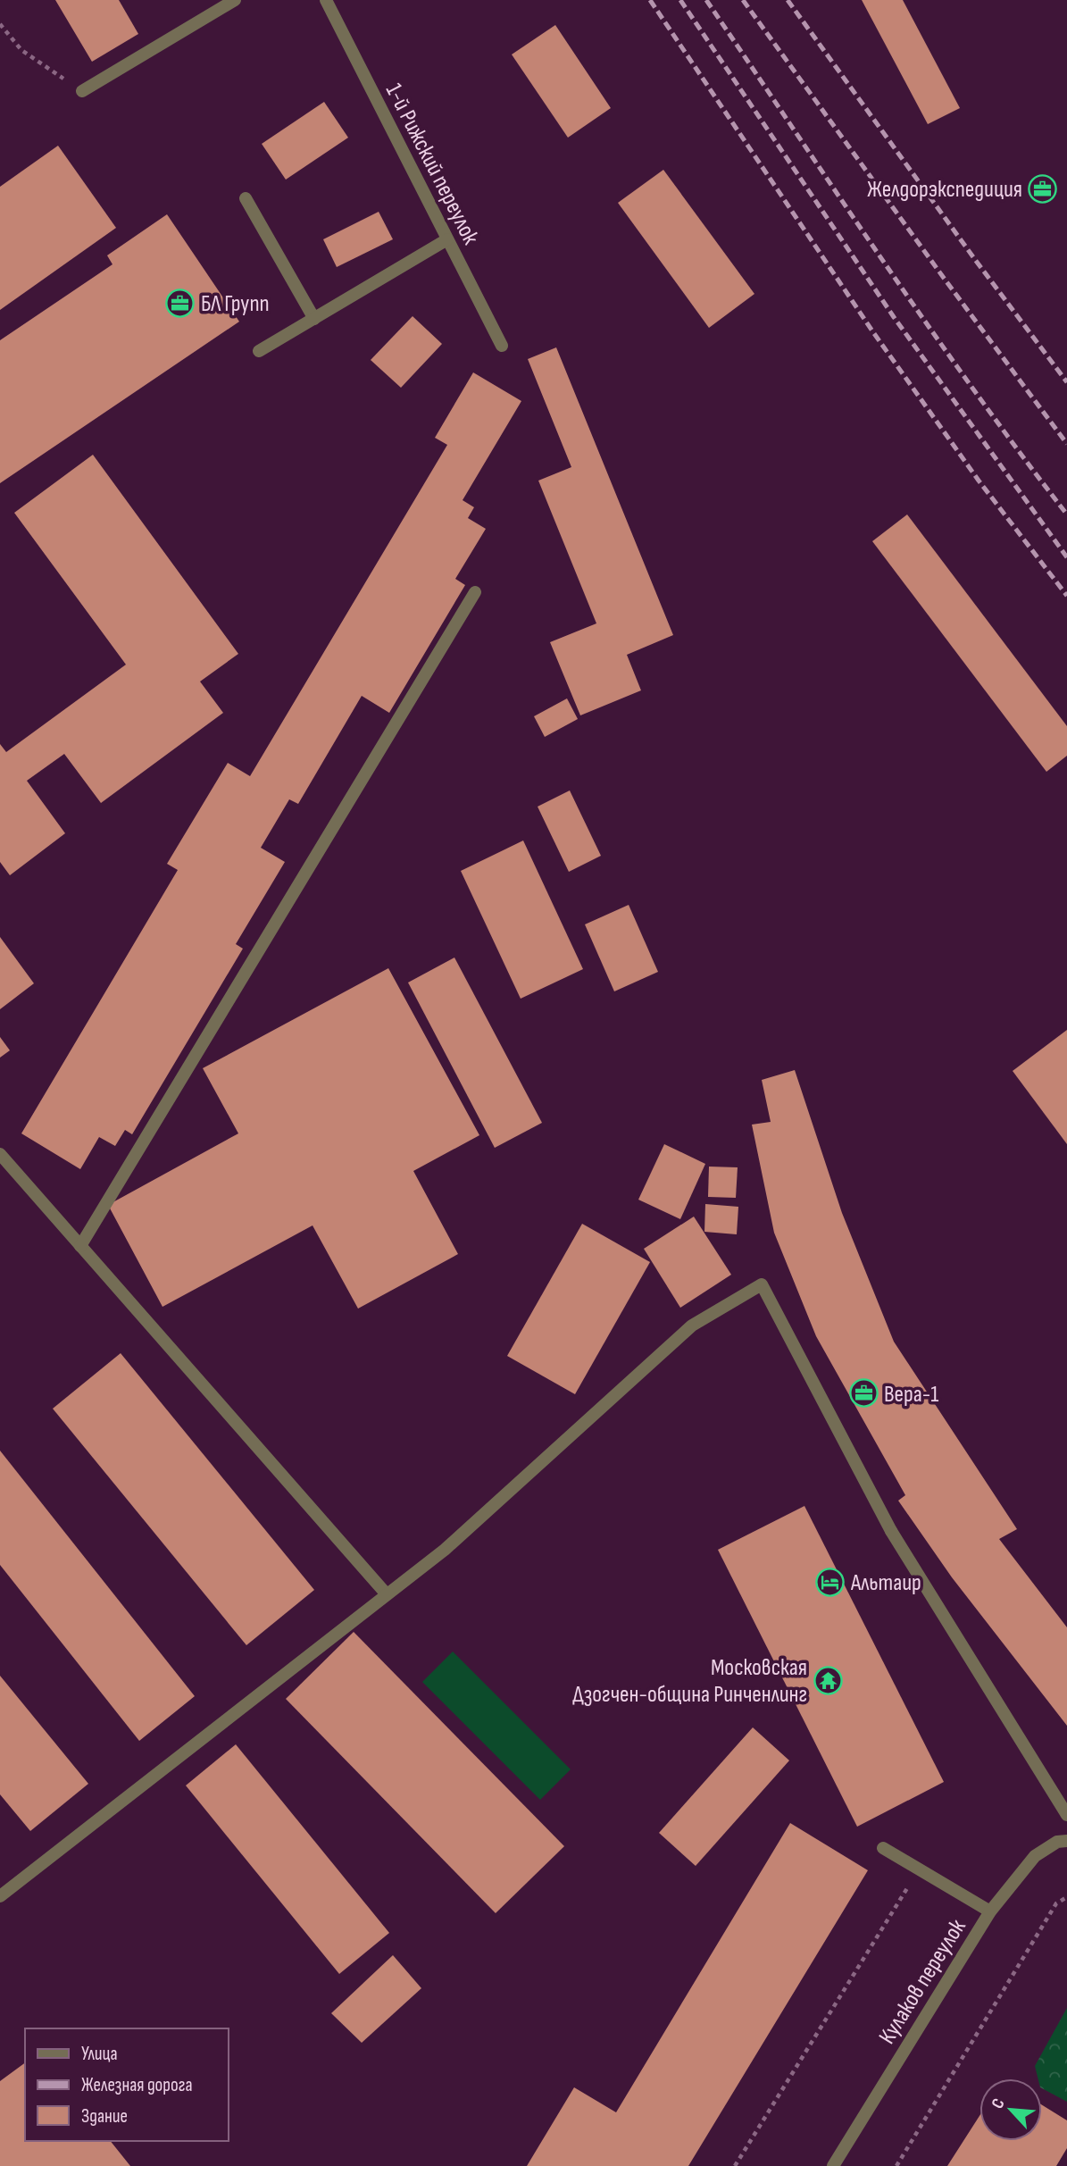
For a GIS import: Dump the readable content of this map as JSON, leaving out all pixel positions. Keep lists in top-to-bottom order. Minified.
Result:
{"streets":{"street":["1-й Рижский переулок","Кулаков переулок"]},"places":{"office":["Желдорэкспедиция","БЛ Групп","Вера-1"],"hotel":["Альтаир"],"temple":["Московская Дзогчен-община Ринченлинг"]},"legend":["Улица","Железная дорога","Здание"],"north":"top left"}
